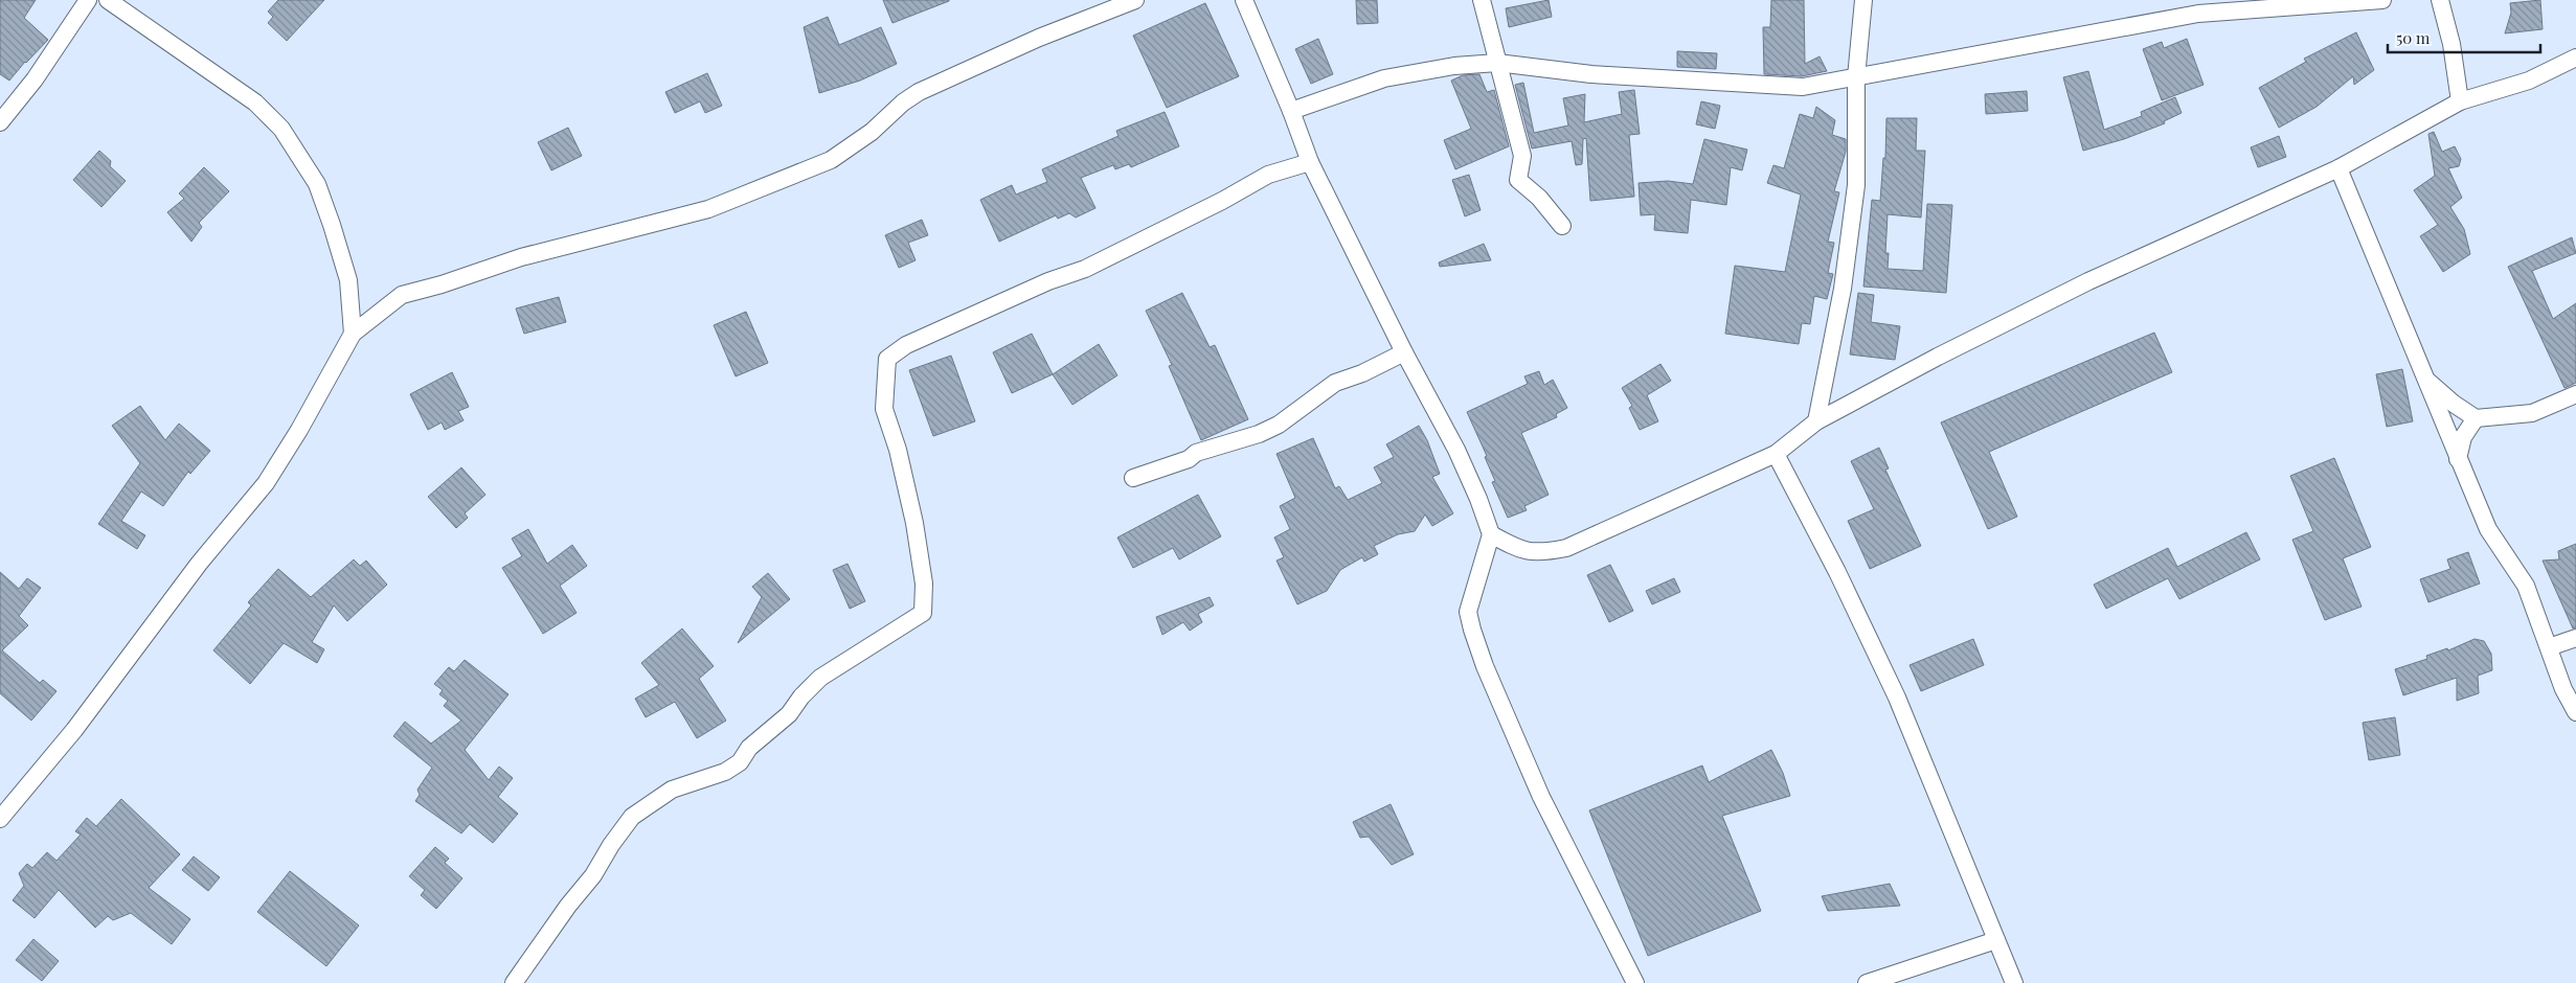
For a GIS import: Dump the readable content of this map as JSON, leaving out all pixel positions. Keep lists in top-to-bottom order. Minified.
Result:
{"scale_bar":"50 m"}
